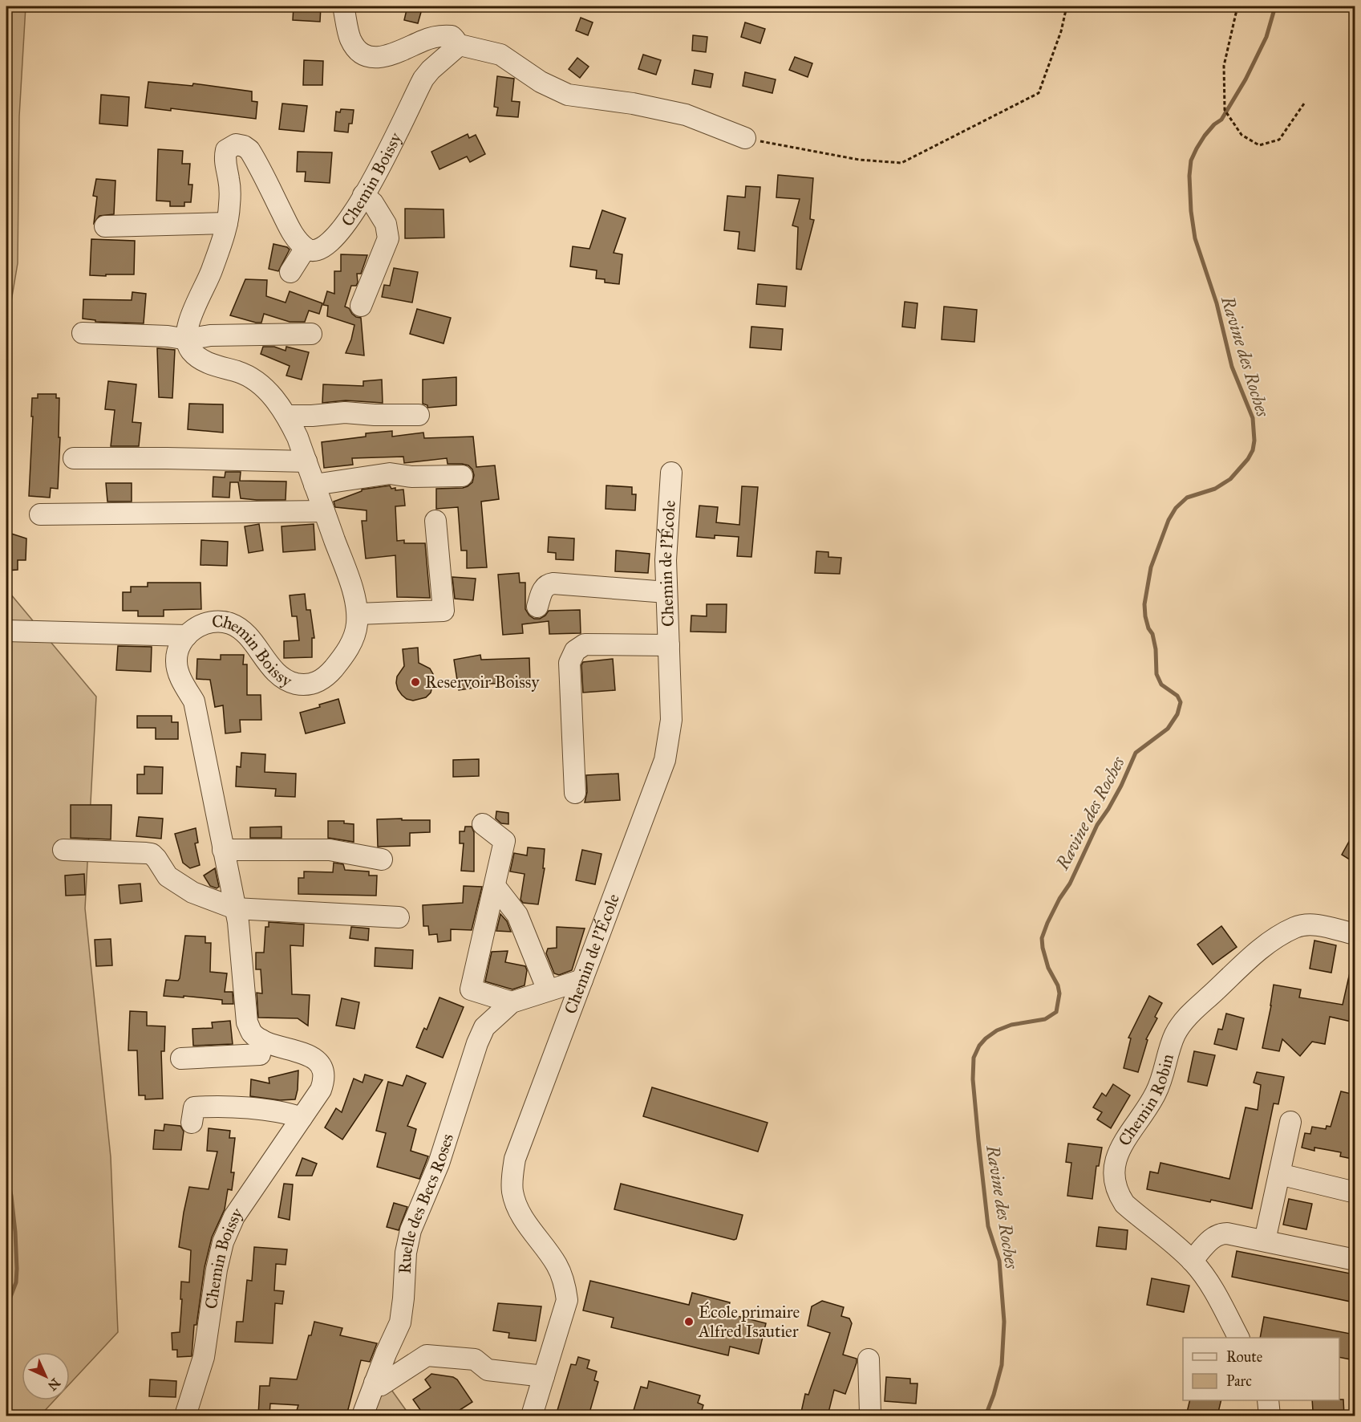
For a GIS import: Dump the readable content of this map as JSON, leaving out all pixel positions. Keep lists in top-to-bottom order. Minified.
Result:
{"streets":{"street":["Chemin Boissy","Chemin de l'École","Chemin Robin","Ruelle des Becs Roses"]},"crossings":[["Chemin de l'École","Ruelle des Becs Roses"]],"water":["Ravine des Roches"],"places":["Reservoir Boissy","École primaire Alfred Isautier"],"legend":["Route","Parc"],"north":"bottom right"}
